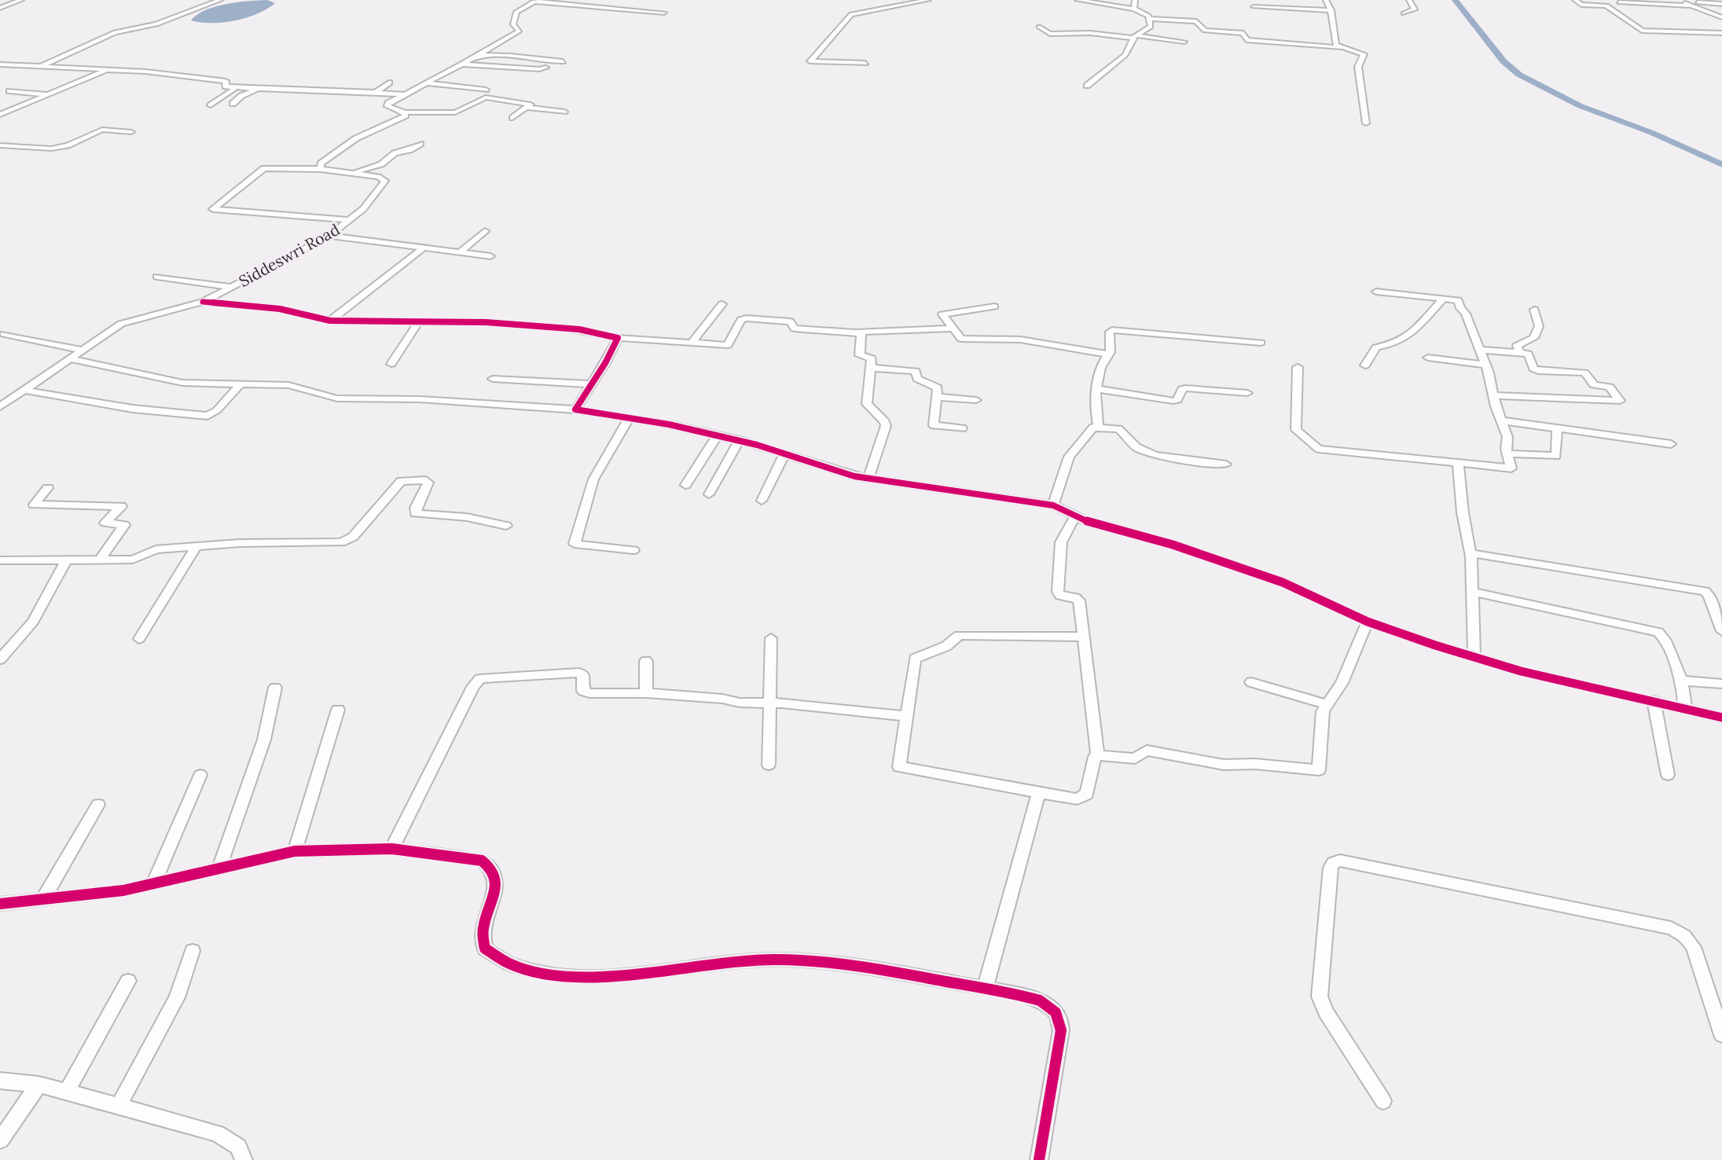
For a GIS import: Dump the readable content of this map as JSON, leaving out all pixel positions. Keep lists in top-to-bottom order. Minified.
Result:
{"streets":{"street":["Siddeswri Road"]}}
